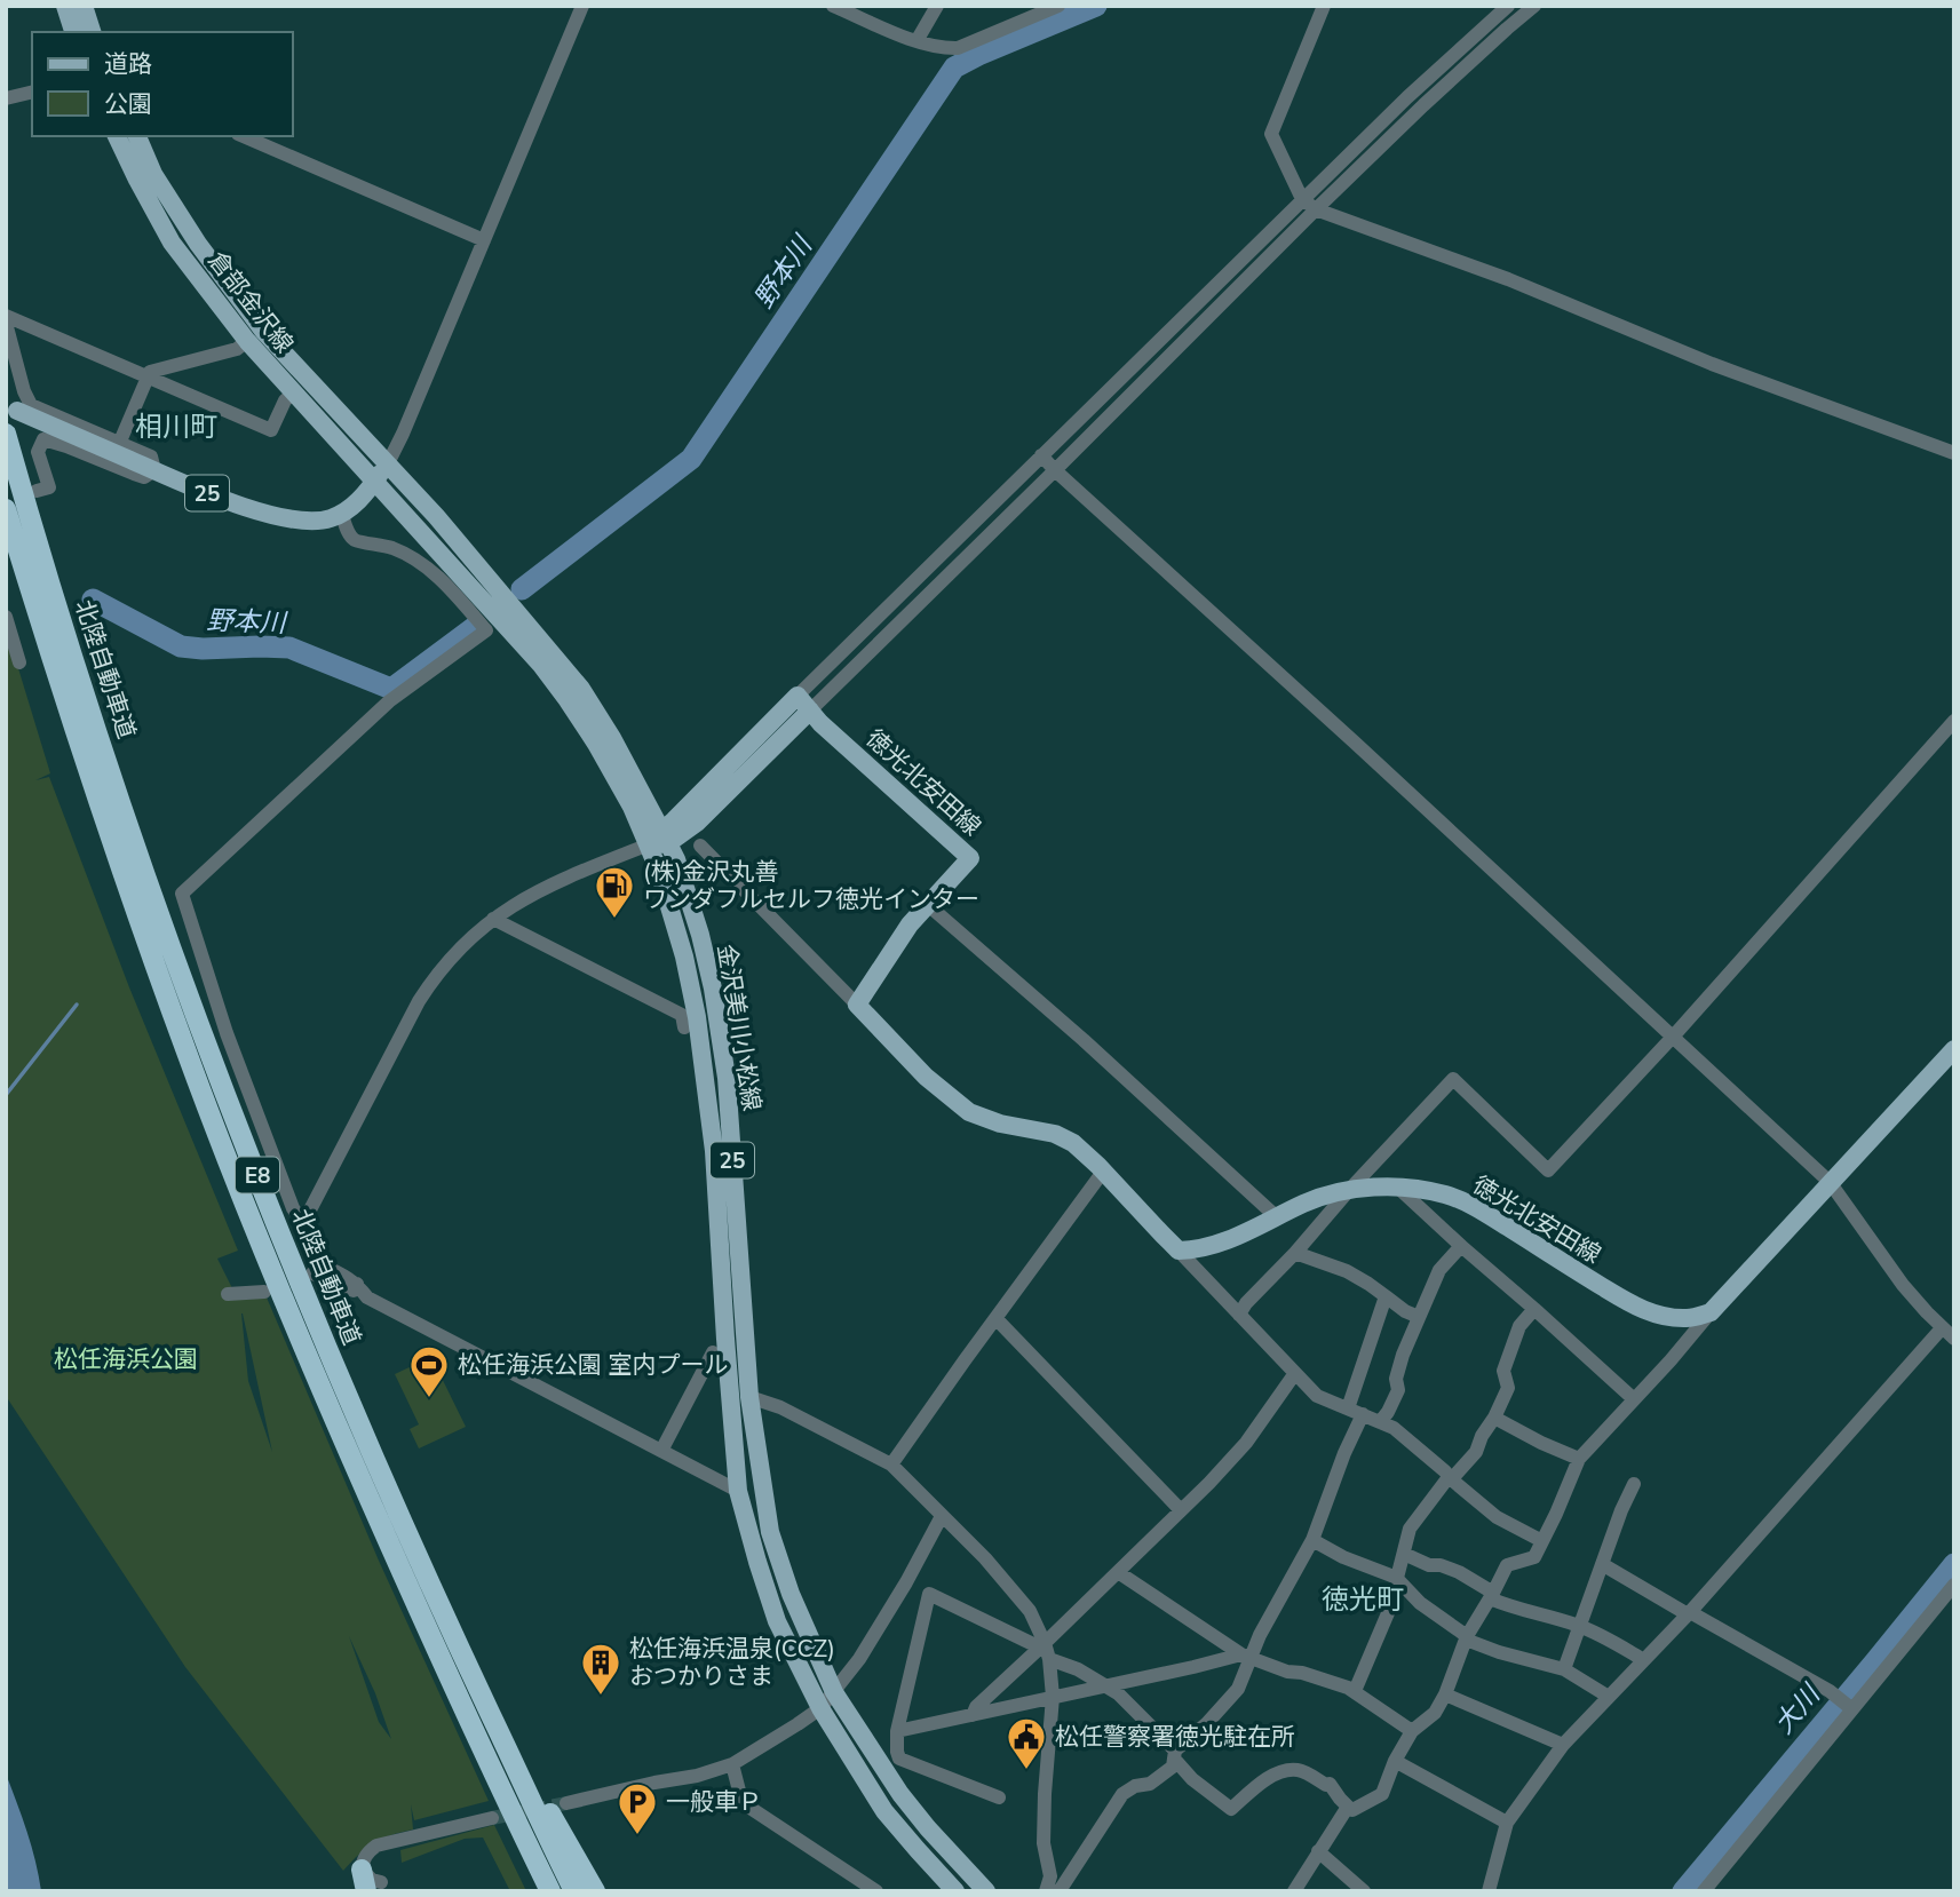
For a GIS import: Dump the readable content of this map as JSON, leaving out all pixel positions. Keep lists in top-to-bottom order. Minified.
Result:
{"streets":{"highway":["北陸自動車道","E8"],"main road":["倉部金沢線","25","徳光北安田線","金沢美川小松線"]},"crossings":[["倉部金沢線","25"],["倉部金沢線","金沢美川小松線"],["25","金沢美川小松線"]],"districts":["相川町","徳光町"],"water":["野本川","大川"],"parks":["松任海浜公園"],"places":{"fuel station":["(株)金沢丸善 ワンダフルセルフ徳光インター"],"sports":["松任海浜公園 室内プール"],"building":["松任海浜温泉(CCZ) おつかりさま"],"public building":["松任警察署徳光駐在所"],"parking":["一般車Ｐ"]},"legend":["道路","公園"]}
